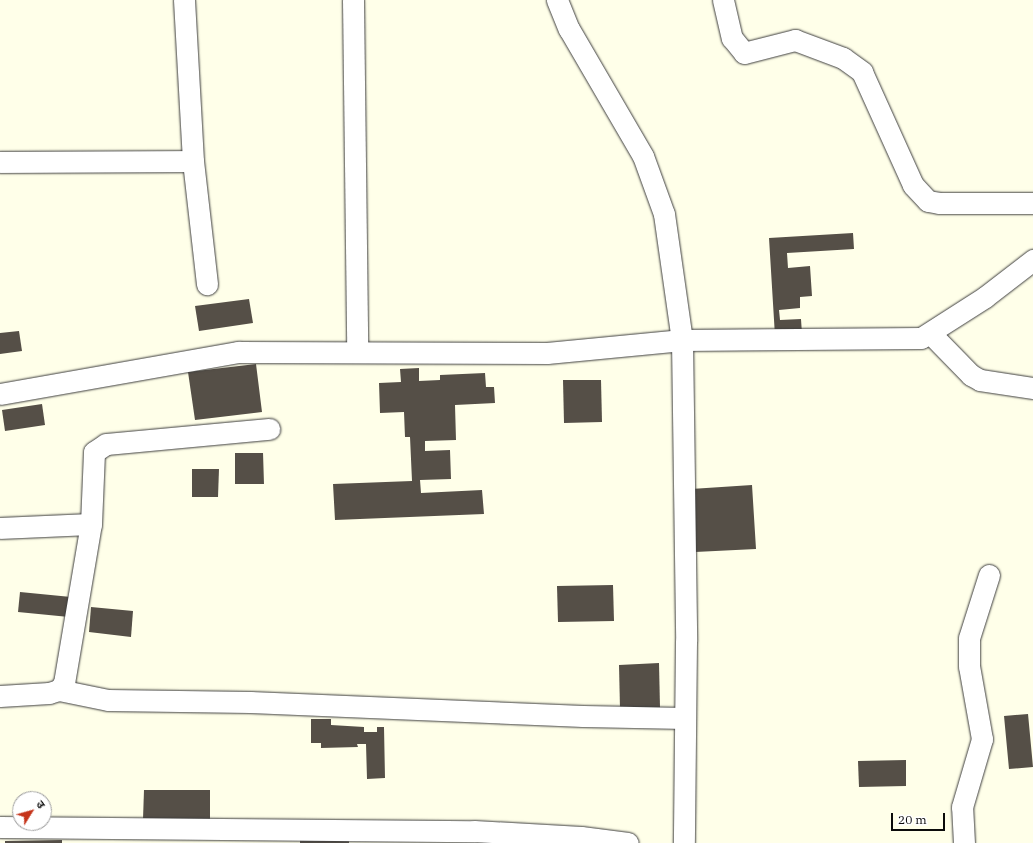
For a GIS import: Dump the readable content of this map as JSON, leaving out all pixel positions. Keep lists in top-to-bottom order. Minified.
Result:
{"scale_bar":"20 m","north":"top right"}
